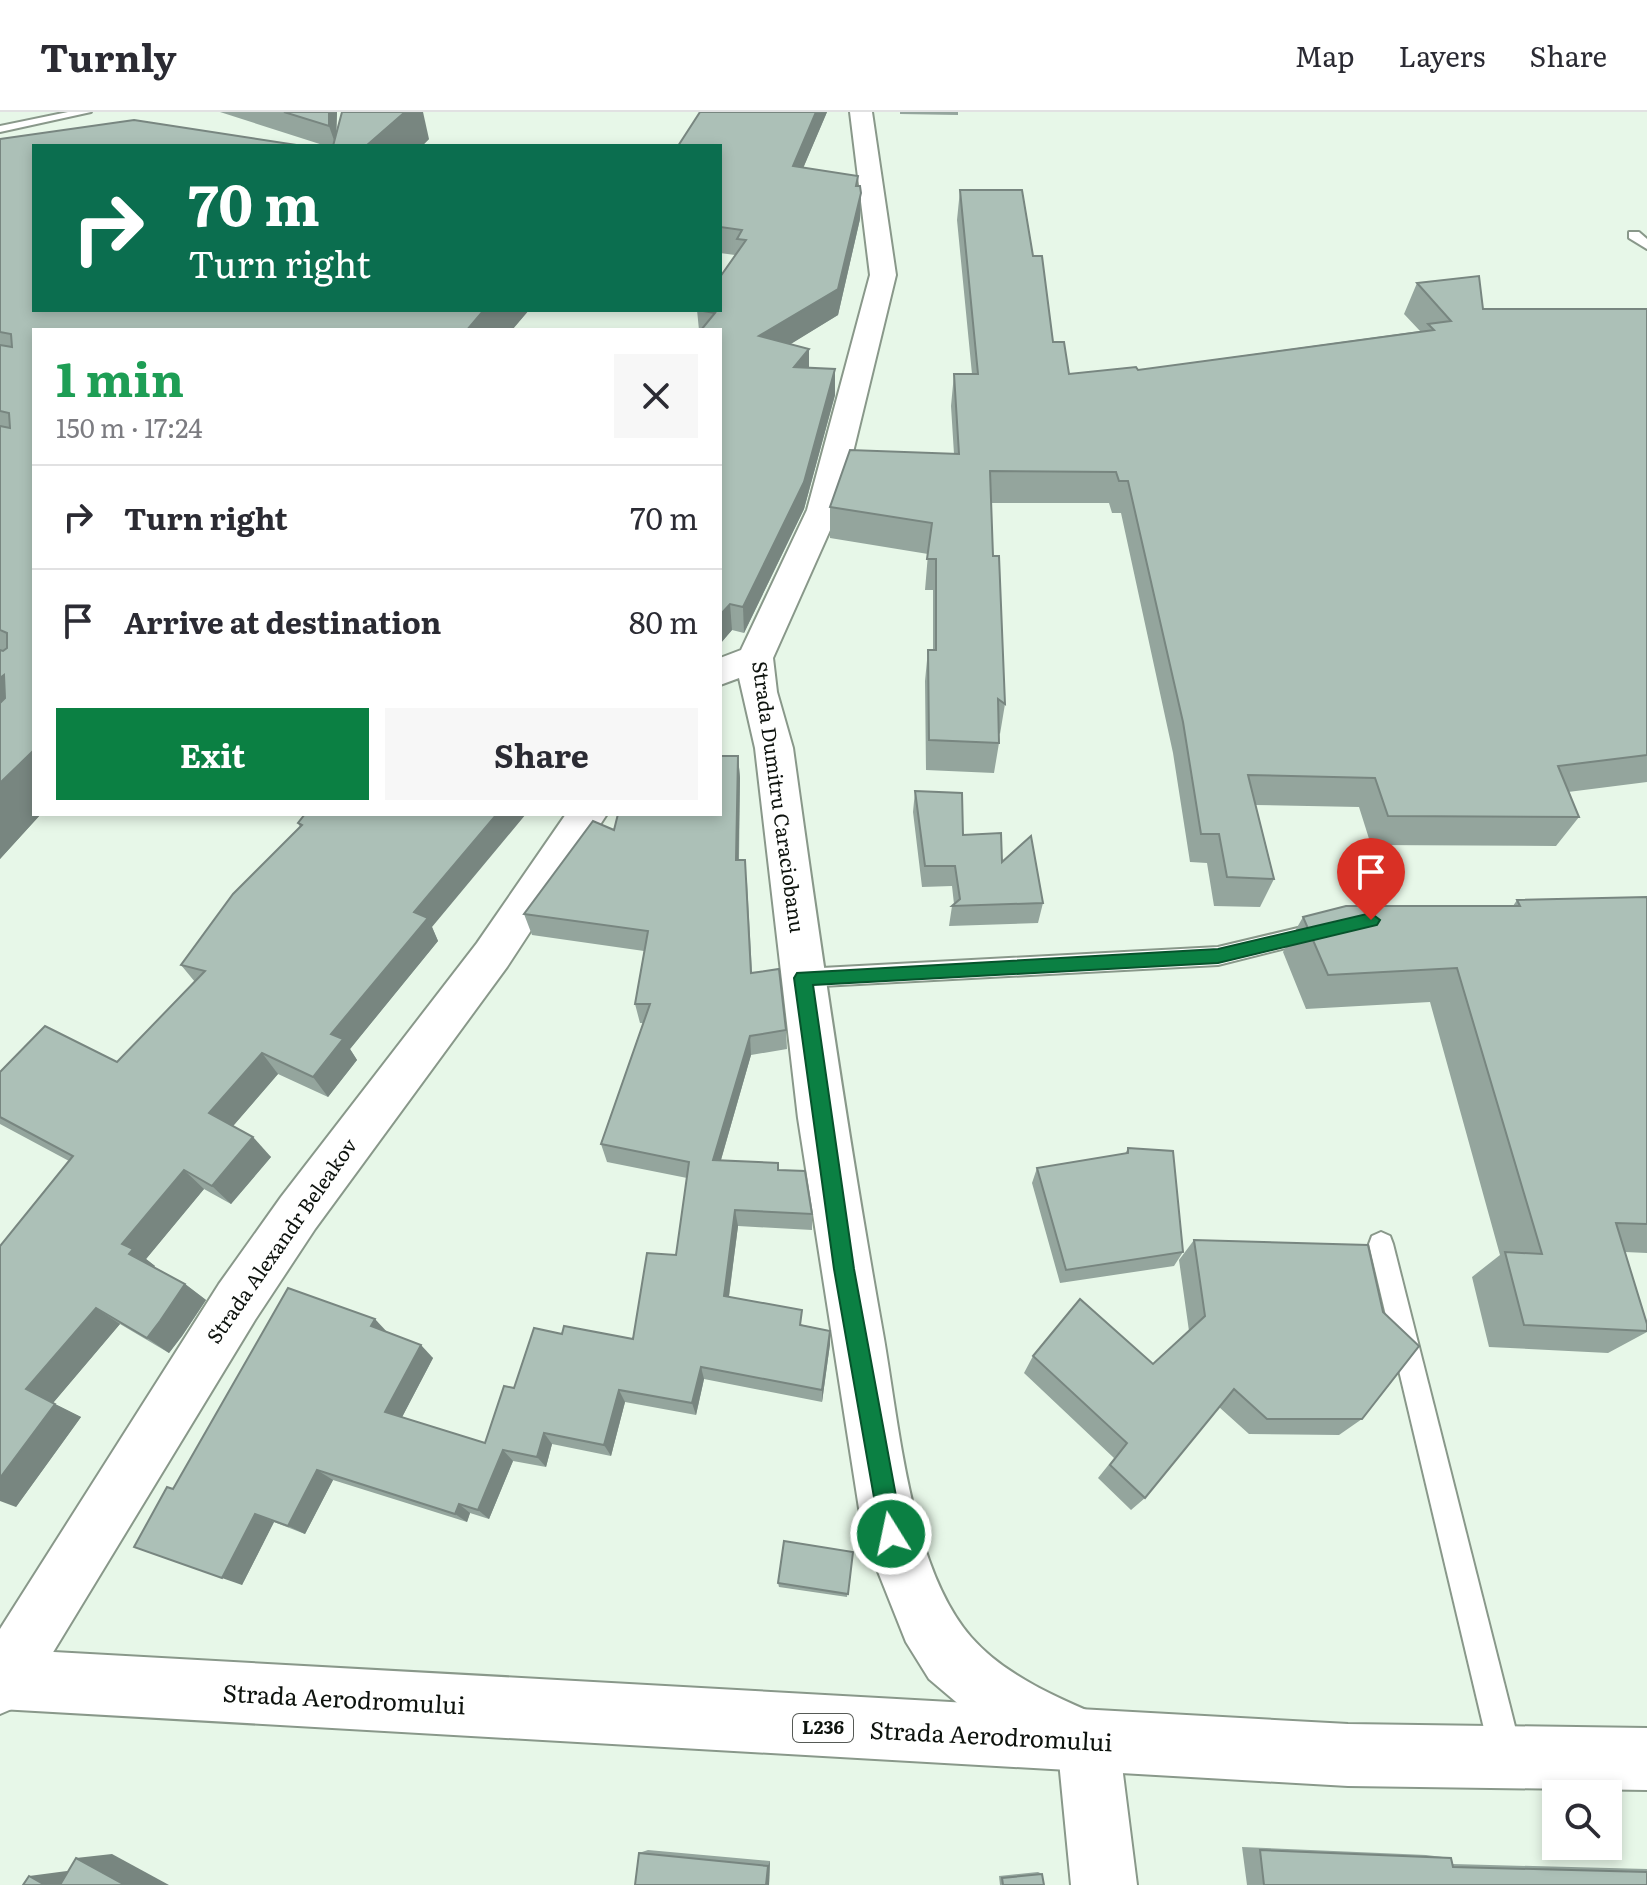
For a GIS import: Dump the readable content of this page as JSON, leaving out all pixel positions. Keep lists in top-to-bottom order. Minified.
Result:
{"streets":{"street":["Strada Dumitru Caraciobanu","Strada Alexandr Beleakov","Strada Aerodromului","L236"]},"crossings":[["Strada Dumitru Caraciobanu","Strada Aerodromului"],["Strada Alexandr Beleakov","Strada Aerodromului"]],"page":{"header":"Turnly","nav":["Map","Layers","Share"],"turn":["70 m","Turn right"],"heading":["1 min","150 m · 17:24"],"list":[{"name":"Turn right","value":"70 m"},{"name":"Arrive at destination","value":"80 m"}],"buttons":["Exit","Share"]}}
